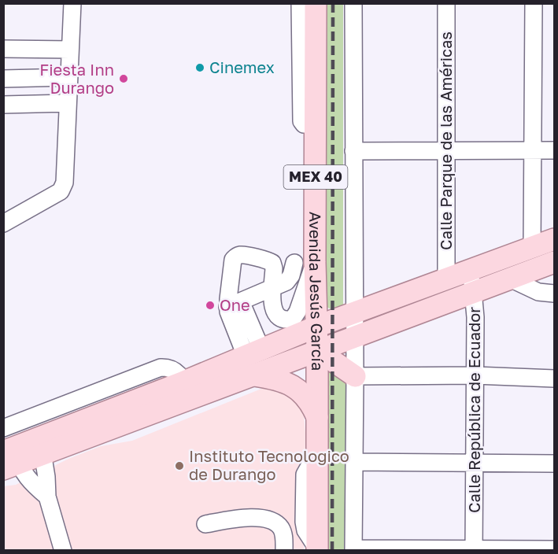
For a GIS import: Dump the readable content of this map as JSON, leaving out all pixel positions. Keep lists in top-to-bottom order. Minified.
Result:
{"streets":{"main road":["MEX 40","Avenida Jesús García"],"street":["Calle Parque de las Américas","Calle República de Ecuador"]},"places":["Cinemex","Fiesta Inn Durango","One","Instituto Tecnologico de Durango"]}
